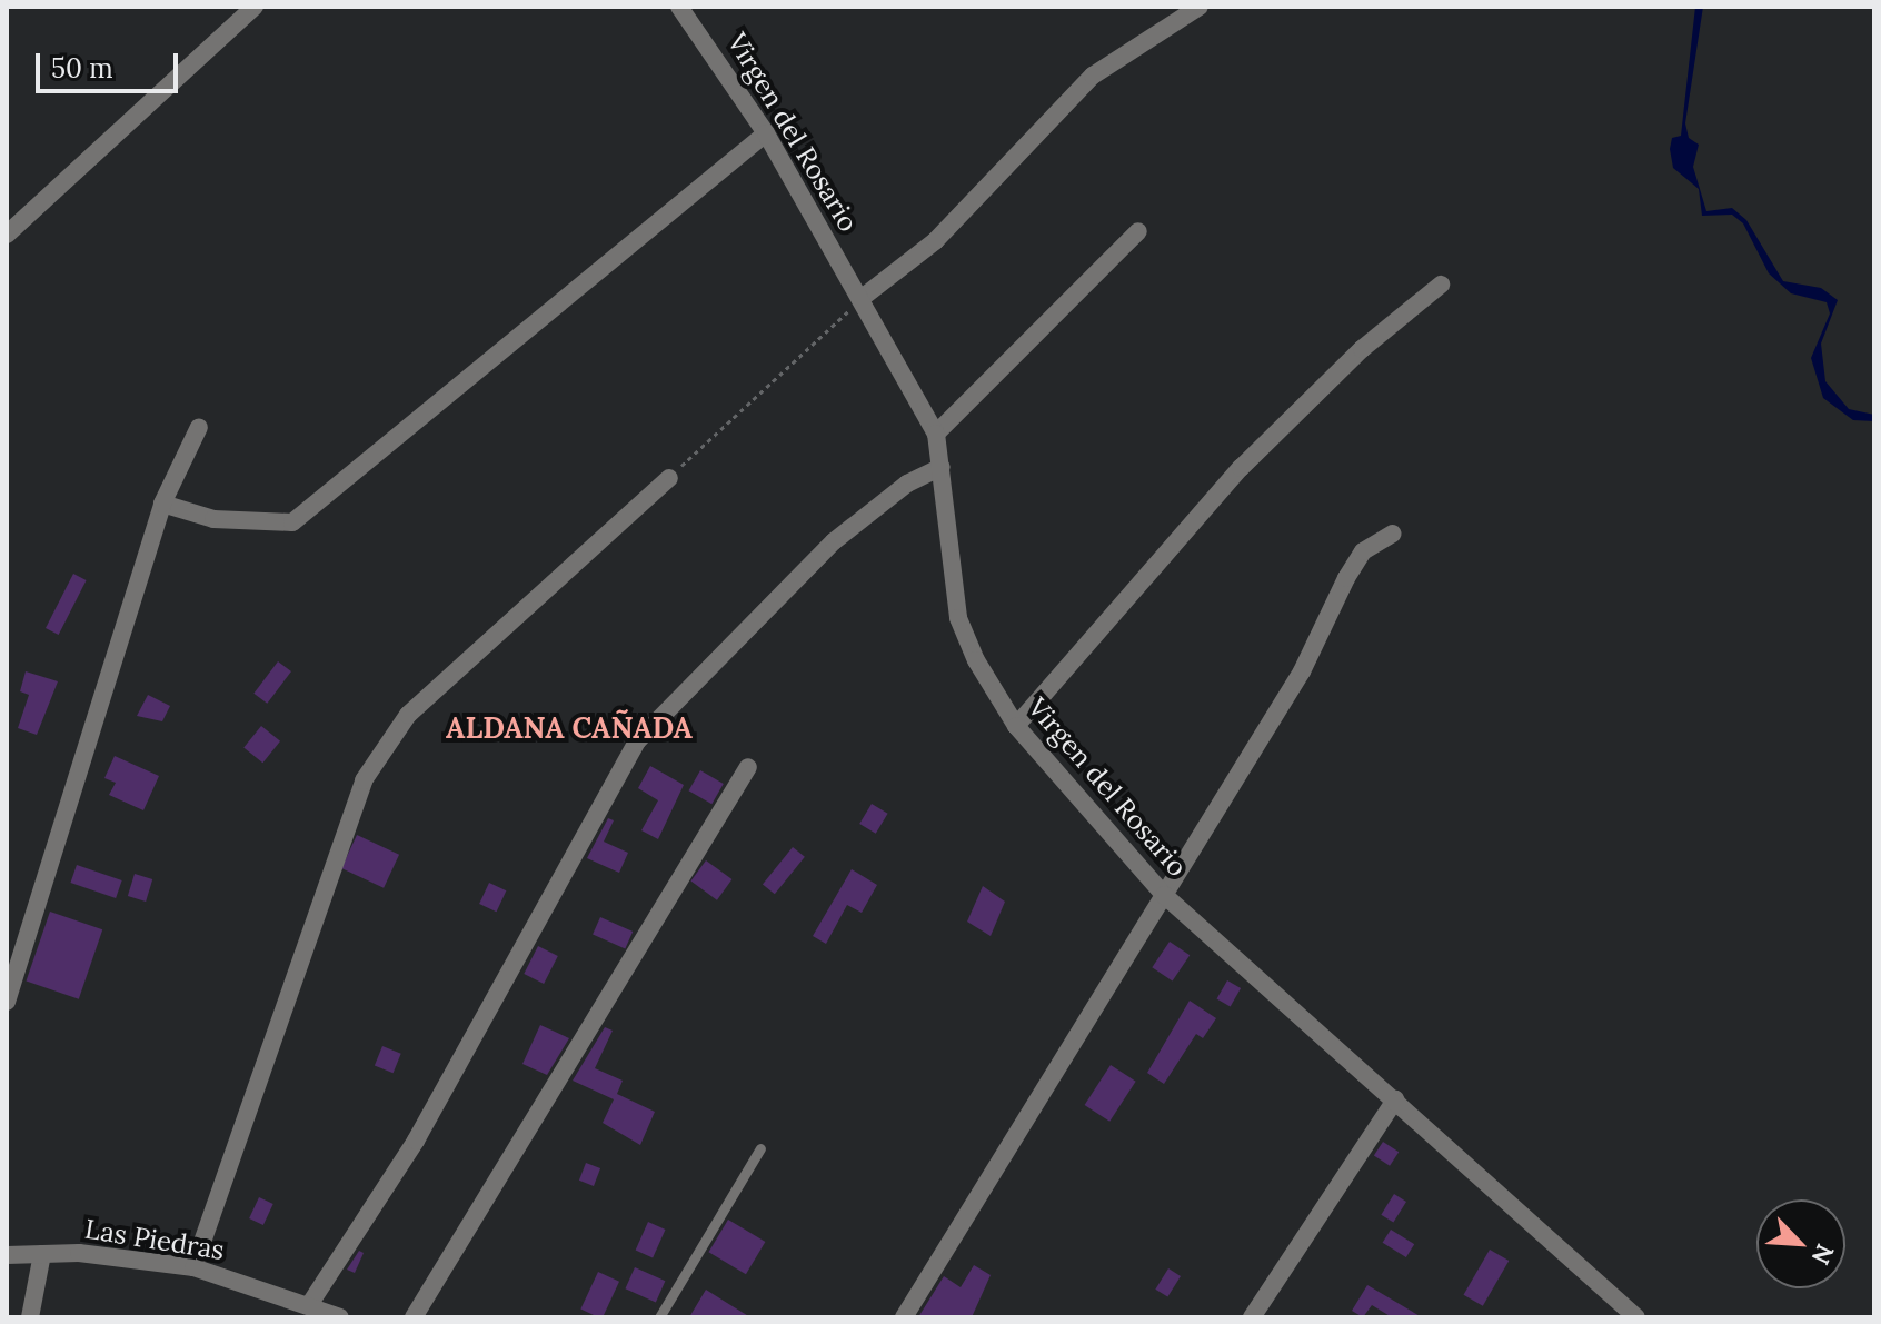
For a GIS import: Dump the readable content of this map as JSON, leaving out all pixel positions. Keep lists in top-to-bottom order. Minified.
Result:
{"streets":{"street":["Virgen del Rosario","Las Piedras"]},"districts":["ALDANA CAÑADA"],"scale_bar":"50 m","north":"bottom right"}
